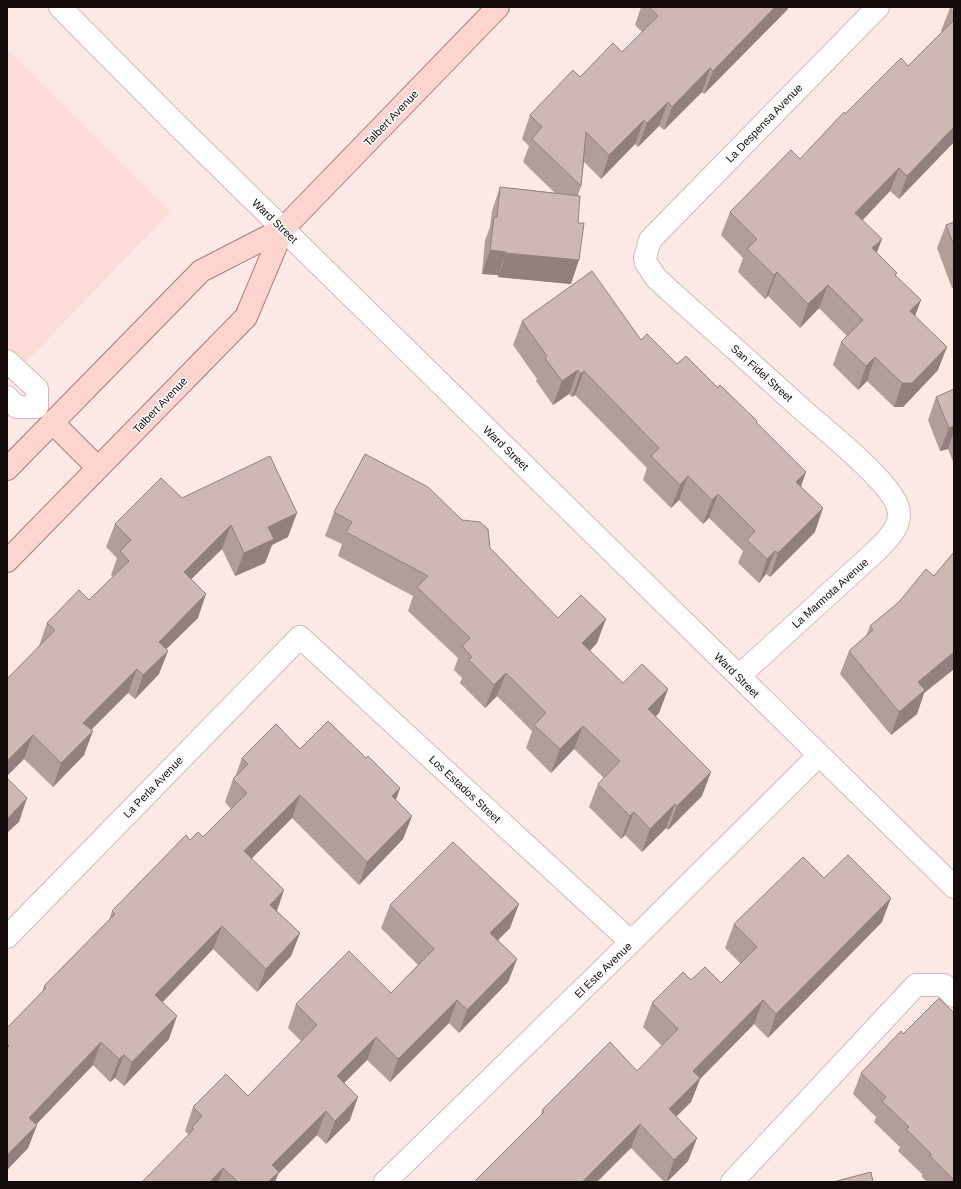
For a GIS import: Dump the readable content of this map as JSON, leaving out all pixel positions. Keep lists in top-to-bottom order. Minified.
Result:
{"streets":{"main road":["Talbert Avenue"],"street":["La Despensa Avenue","Ward Street","San Fidel Street","La Marmota Avenue","La Perla Avenue","Los Estados Street","El Este Avenue"]},"crossings":[["Talbert Avenue","Ward Street"],["La Despensa Avenue","San Fidel Street"],["Ward Street","La Marmota Avenue"],["Ward Street","El Este Avenue"],["San Fidel Street","La Marmota Avenue"],["La Perla Avenue","Los Estados Street"],["Los Estados Street","El Este Avenue"]]}
